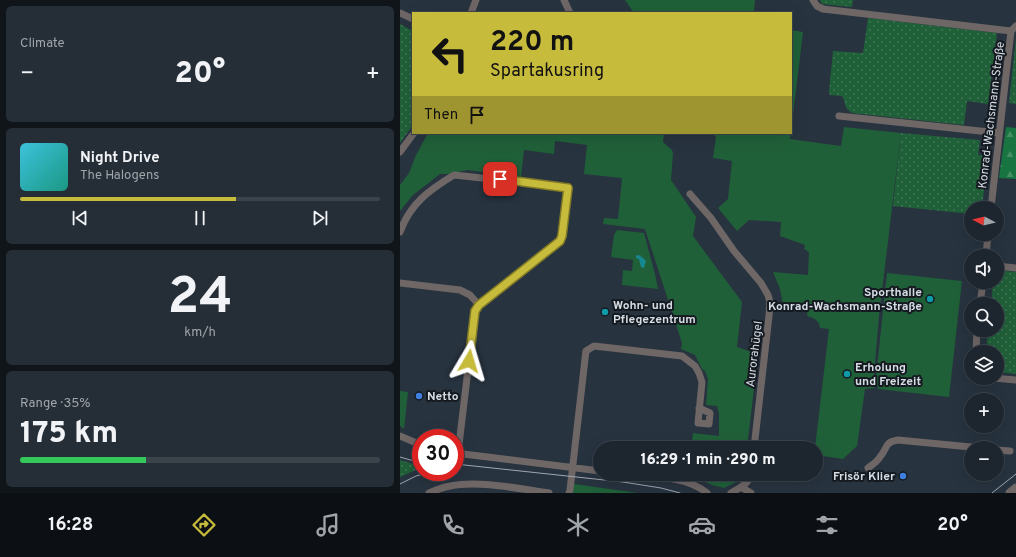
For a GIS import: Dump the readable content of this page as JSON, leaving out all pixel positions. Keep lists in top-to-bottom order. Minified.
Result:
{"streets":{"street":["Konrad-Wachsmann-Straße","Aurorahügel"]},"places":["Sporthalle Konrad-Wachsmann-Straße","Wohn- und Pflegezentrum","Erholung und Freizeit","Netto","Frisör Klier"],"north":"left","page":{"tile":["Climate",["24","km/h"],["Range · 35%","175 km"]],"turn":["220 m","Spartakusring"],"heat":["−","20°","+"],"then":"Then","song":["Night Drive","The Halogens"],"map_buttons":["+","−"],"limit":"30","trip":"16:29 · 1 min · 290 m","tabs":["16:28","20°"]}}
